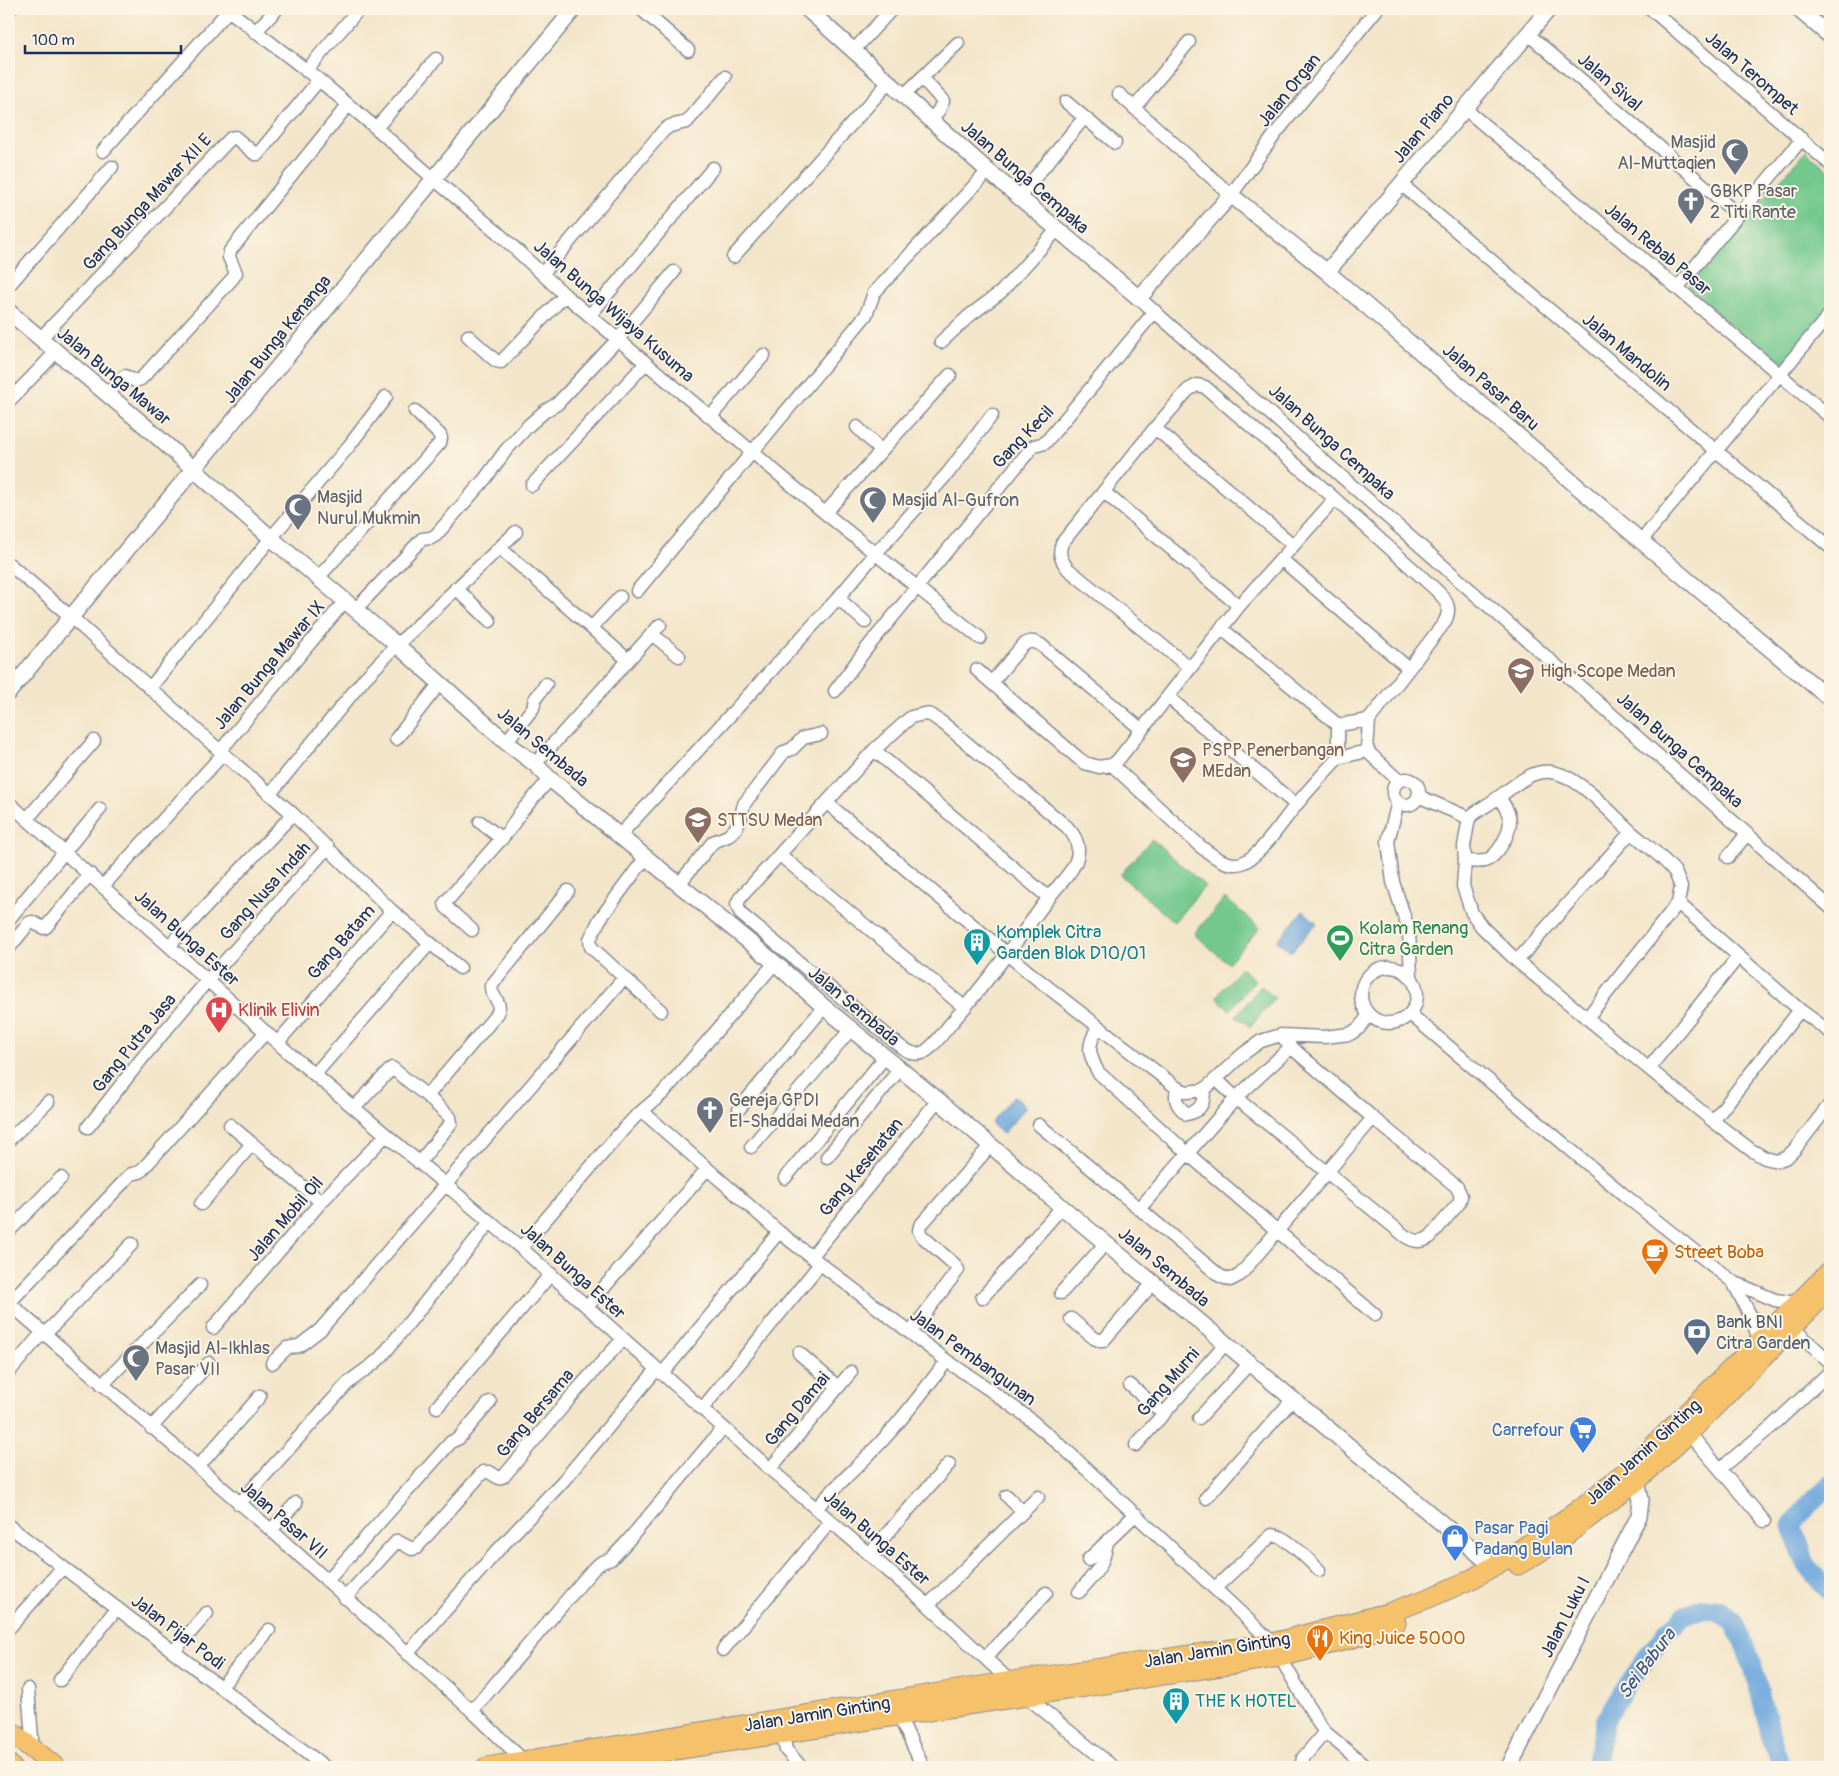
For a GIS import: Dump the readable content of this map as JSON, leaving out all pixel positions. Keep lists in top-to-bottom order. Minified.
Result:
{"streets":{"main road":["Jalan Jamin Ginting"],"street":["Jalan Terompet","Jalan Sival","Jalan Organ","Jalan Piano","Jalan Bunga Cempaka","Gang Bunga Mawar XII E","Jalan Rebab Pasar","Jalan Bunga Wijaya Kusuma","Jalan Bunga Kenanga","Jalan Mandolin","Jalan Bunga Mawar","Jalan Pasar Baru","Gang Kecil","Jalan Bunga Mawar IX","Jalan Sembada","Gang Nusa Indah","Jalan Bunga Ester","Gang Batam","Gang Putra Jasa","Gang Kesehatan","Jalan Mobil Oil","Jalan Pembangunan","Gang Murni","Gang Damai","Gang Bersama","Jalan Pasar VII","Jalan Luku I","Jalan Pijar Podi"]},"crossings":[["Jalan Sival","Jalan Piano"],["Jalan Organ","Jalan Pasar Baru"],["Jalan Piano","Jalan Rebab Pasar"],["Jalan Piano","Jalan Mandolin"],["Jalan Piano","Jalan Pasar Baru"],["Jalan Bunga Cempaka","Gang Kecil"],["Gang Bunga Mawar XII E","Jalan Bunga Wijaya Kusuma"],["Gang Bunga Mawar XII E","Jalan Bunga Mawar"],["Jalan Bunga Wijaya Kusuma","Jalan Bunga Kenanga"],["Jalan Bunga Wijaya Kusuma","Gang Kecil"],["Jalan Bunga Wijaya Kusuma","Jalan Bunga Mawar IX"],["Jalan Bunga Kenanga","Jalan Bunga Mawar"],["Jalan Bunga Kenanga","Jalan Sembada"],["Jalan Bunga Mawar","Jalan Sembada"],["Jalan Bunga Mawar IX","Jalan Sembada"],["Jalan Bunga Mawar IX","Jalan Bunga Ester"],["Jalan Sembada","Gang Kesehatan"],["Jalan Sembada","Gang Murni"],["Jalan Sembada","Jalan Jamin Ginting"],["Gang Nusa Indah","Jalan Bunga Ester"],["Gang Nusa Indah","Gang Putra Jasa"],["Jalan Bunga Ester","Gang Batam"],["Jalan Bunga Ester","Gang Putra Jasa"],["Jalan Bunga Ester","Gang Kesehatan"],["Jalan Bunga Ester","Jalan Mobil Oil"],["Jalan Bunga Ester","Gang Damai"],["Jalan Bunga Ester","Gang Bersama"],["Jalan Bunga Ester","Jalan Jamin Ginting"],["Gang Kesehatan","Jalan Pembangunan"],["Jalan Pembangunan","Jalan Jamin Ginting"],["Gang Bersama","Jalan Pasar VII"],["Jalan Jamin Ginting","Jalan Pasar VII"],["Jalan Jamin Ginting","Jalan Luku I"]],"water":["Sei Babura"],"places":{"mosque":["Masjid Al-Muttaqien","Masjid Al-Gufron","Masjid Nurul Mukmin","Masjid Al-Ikhlas Pasar VII"],"church":["GBKP Pasar 2 Titi Rante","Gereja GPDI El-Shaddai Medan"],"school or university":["High Scope Medan","PSPP Penerbangan MEdan","STTSU Medan"],"sports":["Kolam Renang Citra Garden"],"building":["Komplek Citra Garden Blok D10/01","THE K HOTEL"],"hospital":["Klinik Elivin"],"cafe":["Street Boba"],"bank":["Bank BNI Citra Garden"],"supermarket":["Carrefour"],"shop":["Pasar Pagi Padang Bulan"],"restaurant":["King Juice 5000"]},"scale_bar":"100 m"}
